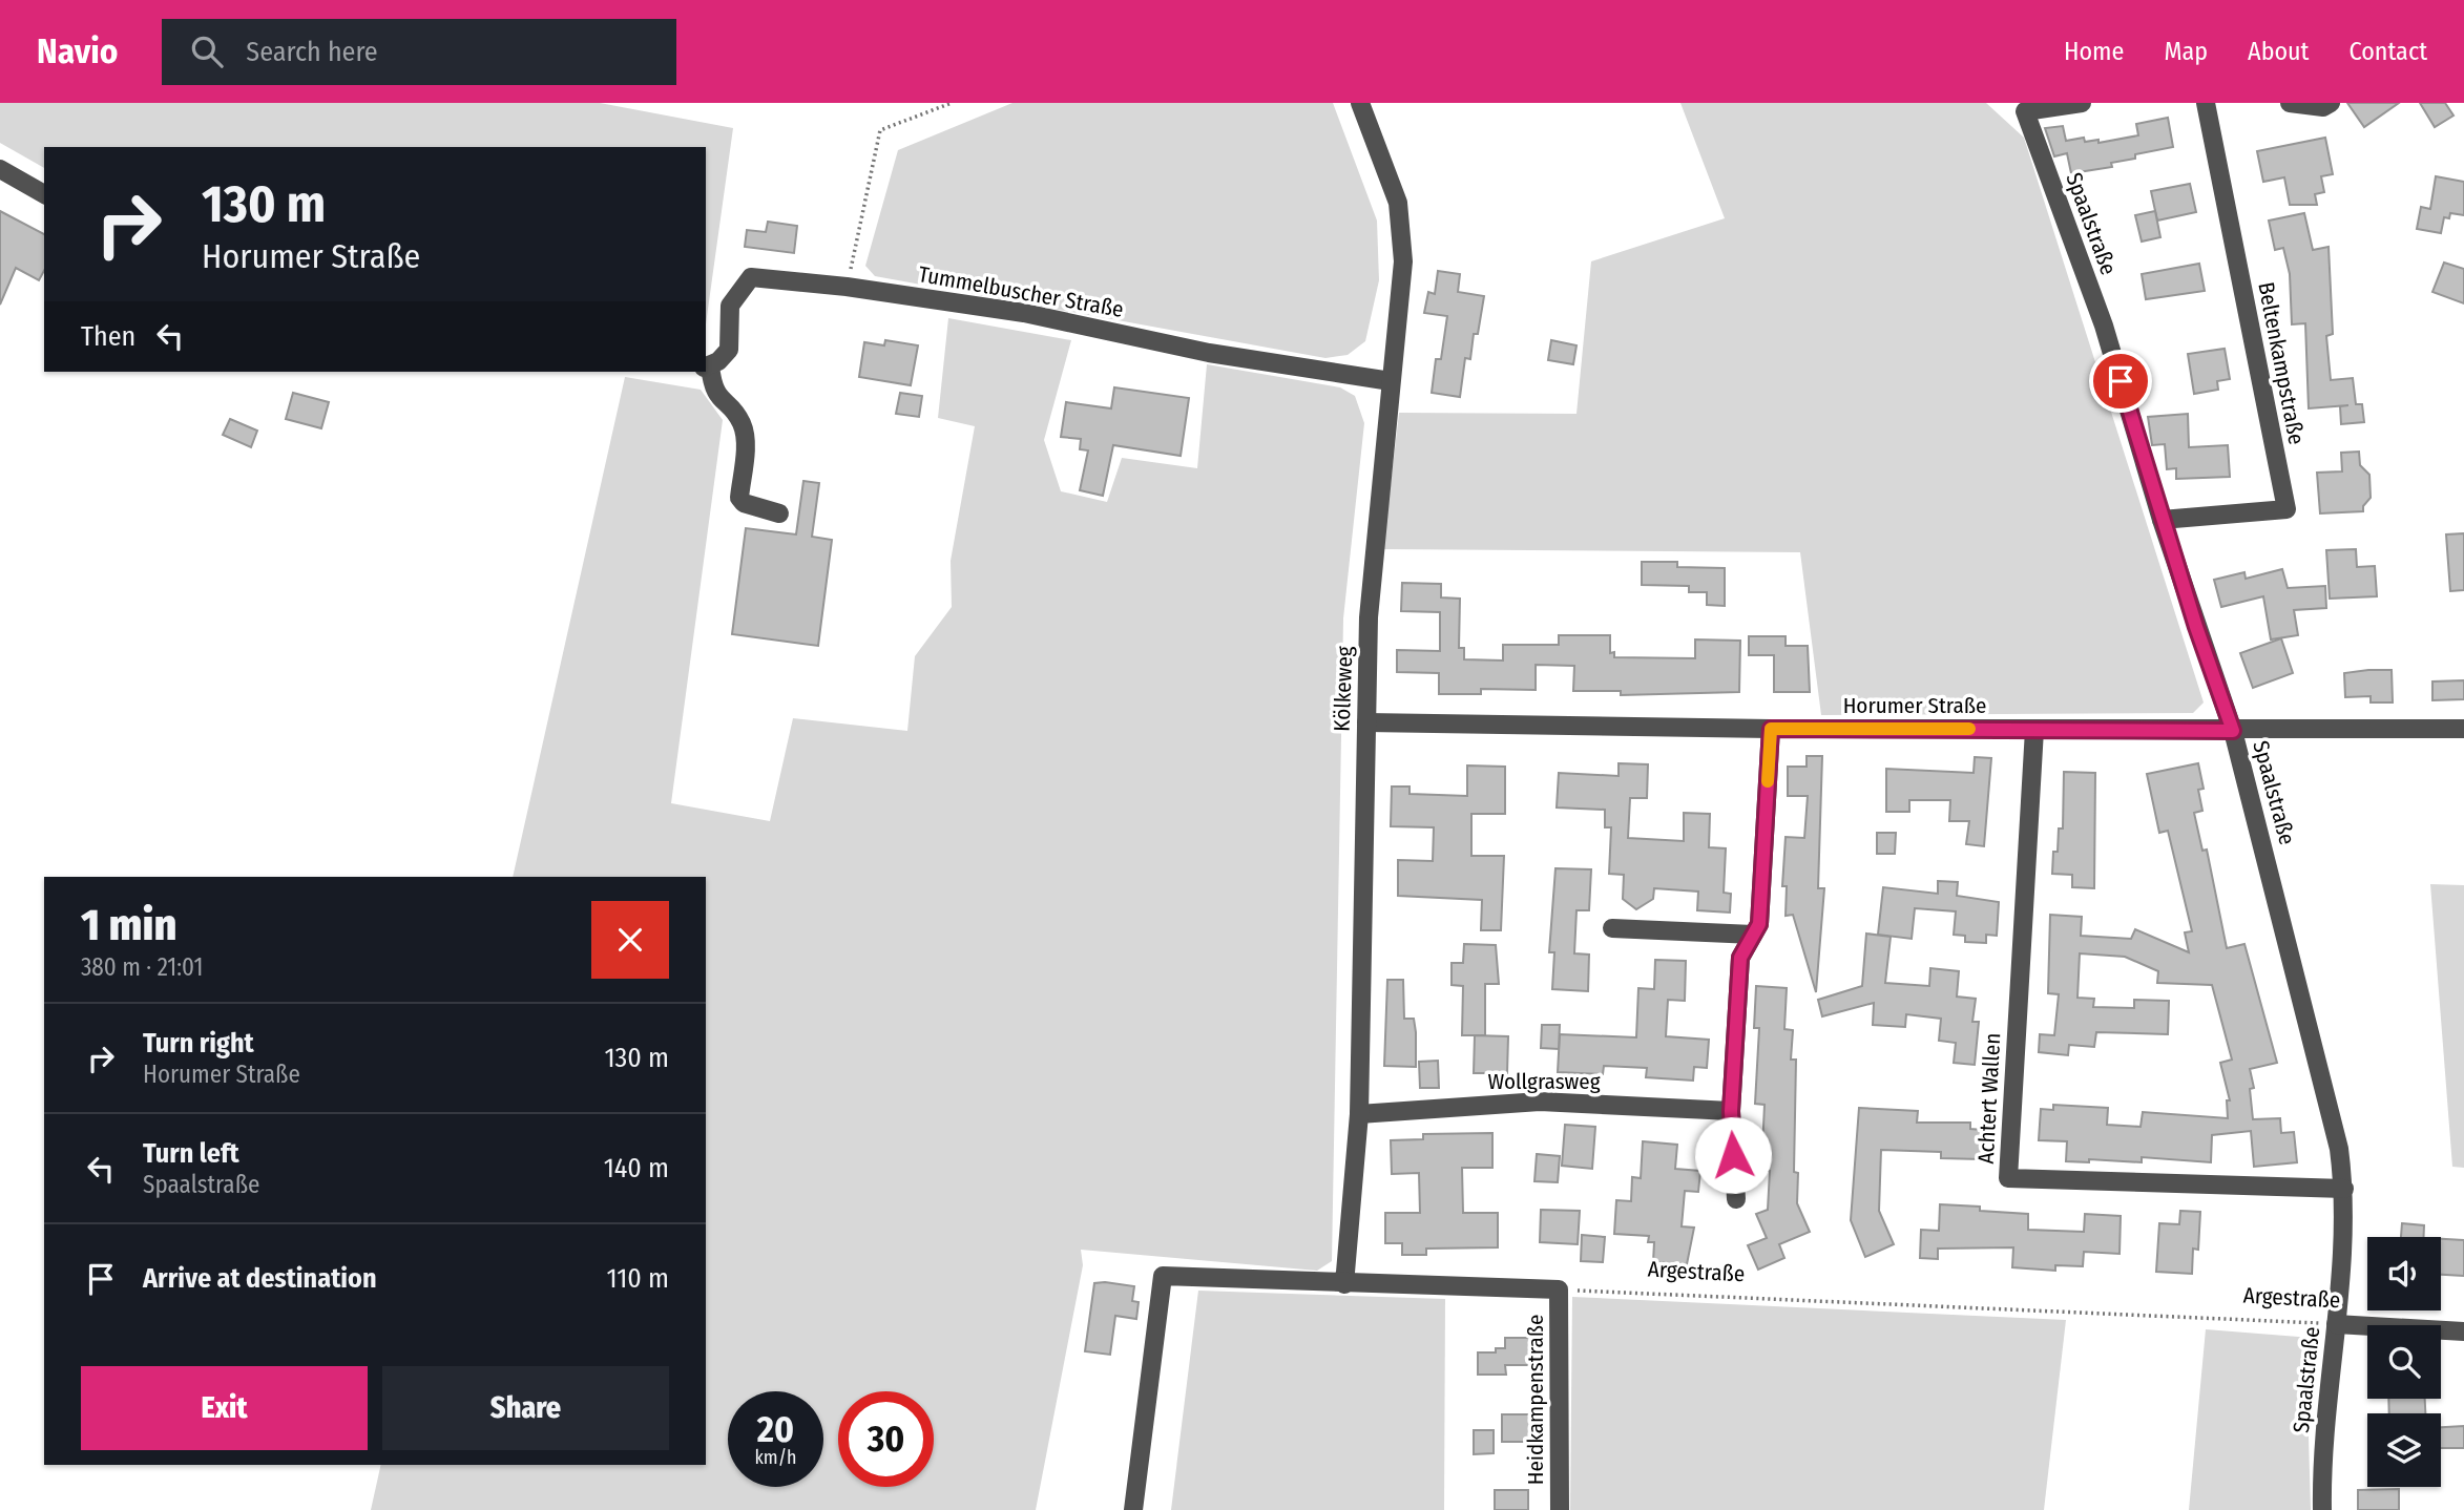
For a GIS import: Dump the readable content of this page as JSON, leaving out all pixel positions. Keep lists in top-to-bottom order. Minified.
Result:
{"streets":{"street":["Spaalstraße","Tummelbuscher Straße","Beltenkampstraße","Kölkeweg","Horumer Straße","Wollgrasweg","Achtert Wallen","Argestraße","Heidkampenstraße"]},"crossings":[["Spaalstraße","Beltenkampstraße"],["Spaalstraße","Horumer Straße"],["Spaalstraße","Achtert Wallen"],["Spaalstraße","Argestraße"],["Tummelbuscher Straße","Kölkeweg"],["Kölkeweg","Horumer Straße"],["Kölkeweg","Wollgrasweg"],["Horumer Straße","Achtert Wallen"],["Argestraße","Heidkampenstraße"]],"page":{"header":"Navio","search":"Search here","nav":["Home","Map","About","Contact"],"turn":["130 m","Horumer Straße"],"then":"Then","heading":["1 min","380 m · 21:01"],"list":[{"name":"Turn right","note":"Horumer Straße","value":"130 m"},{"name":"Turn left","note":"Spaalstraße","value":"140 m"},{"name":"Arrive at destination","value":"110 m"}],"buttons":["Exit","Share"],"speed":"20 km/h","limit":"30"}}
